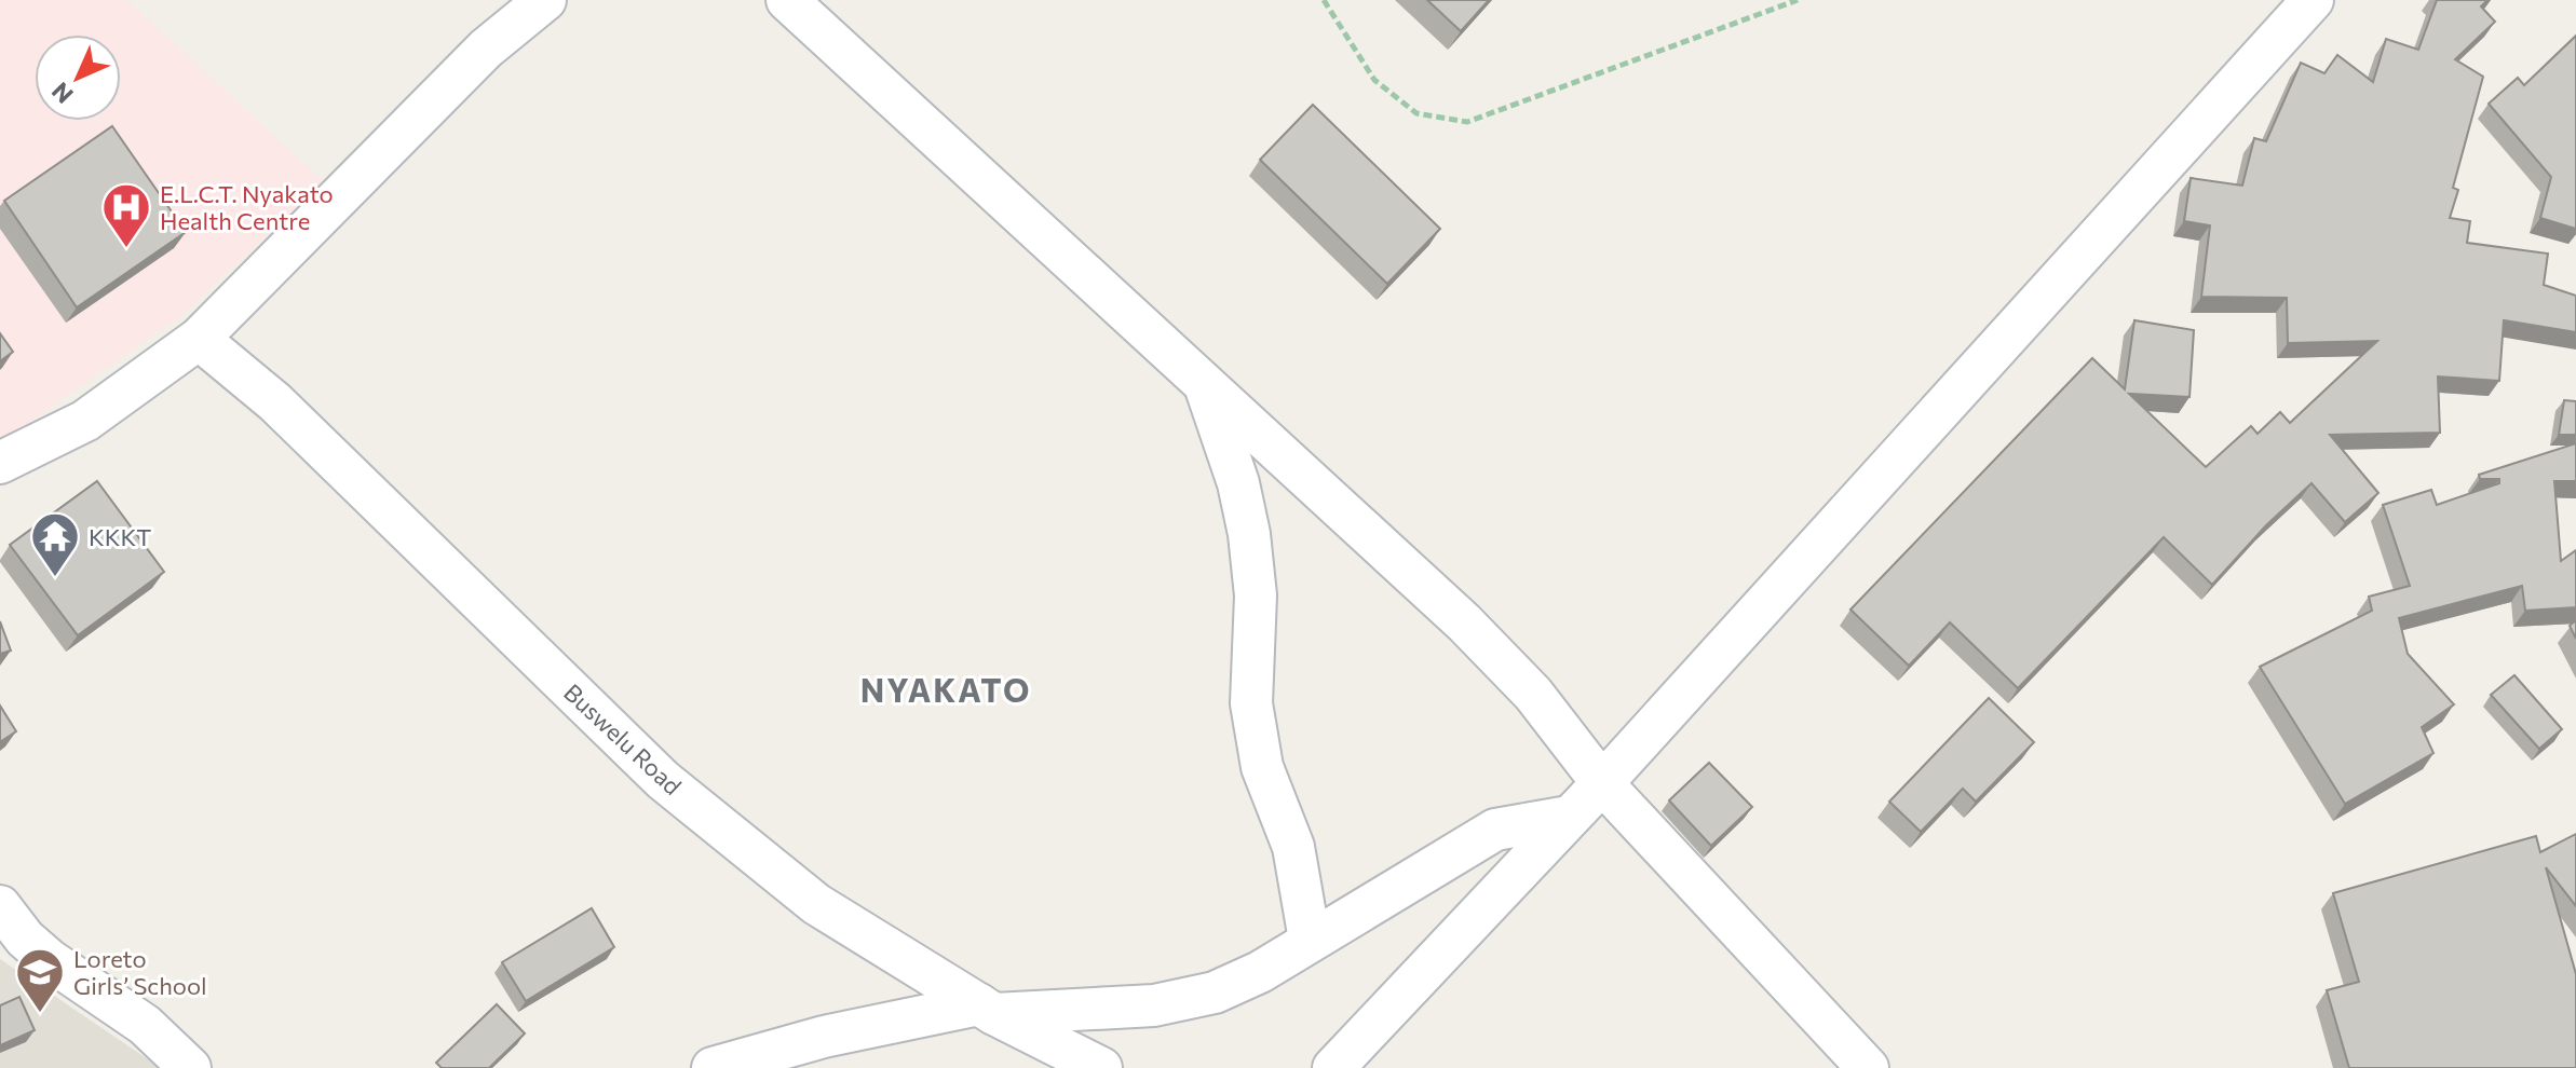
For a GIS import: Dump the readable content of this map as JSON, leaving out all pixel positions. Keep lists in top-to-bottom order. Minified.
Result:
{"streets":{"street":["Buswelu Road"]},"districts":["NYAKATO"],"places":{"hospital":["E.L.C.T. Nyakato Health Centre"],"temple":["KKKT"],"school or university":["Loreto Girls’ School"]},"north":"bottom left"}
